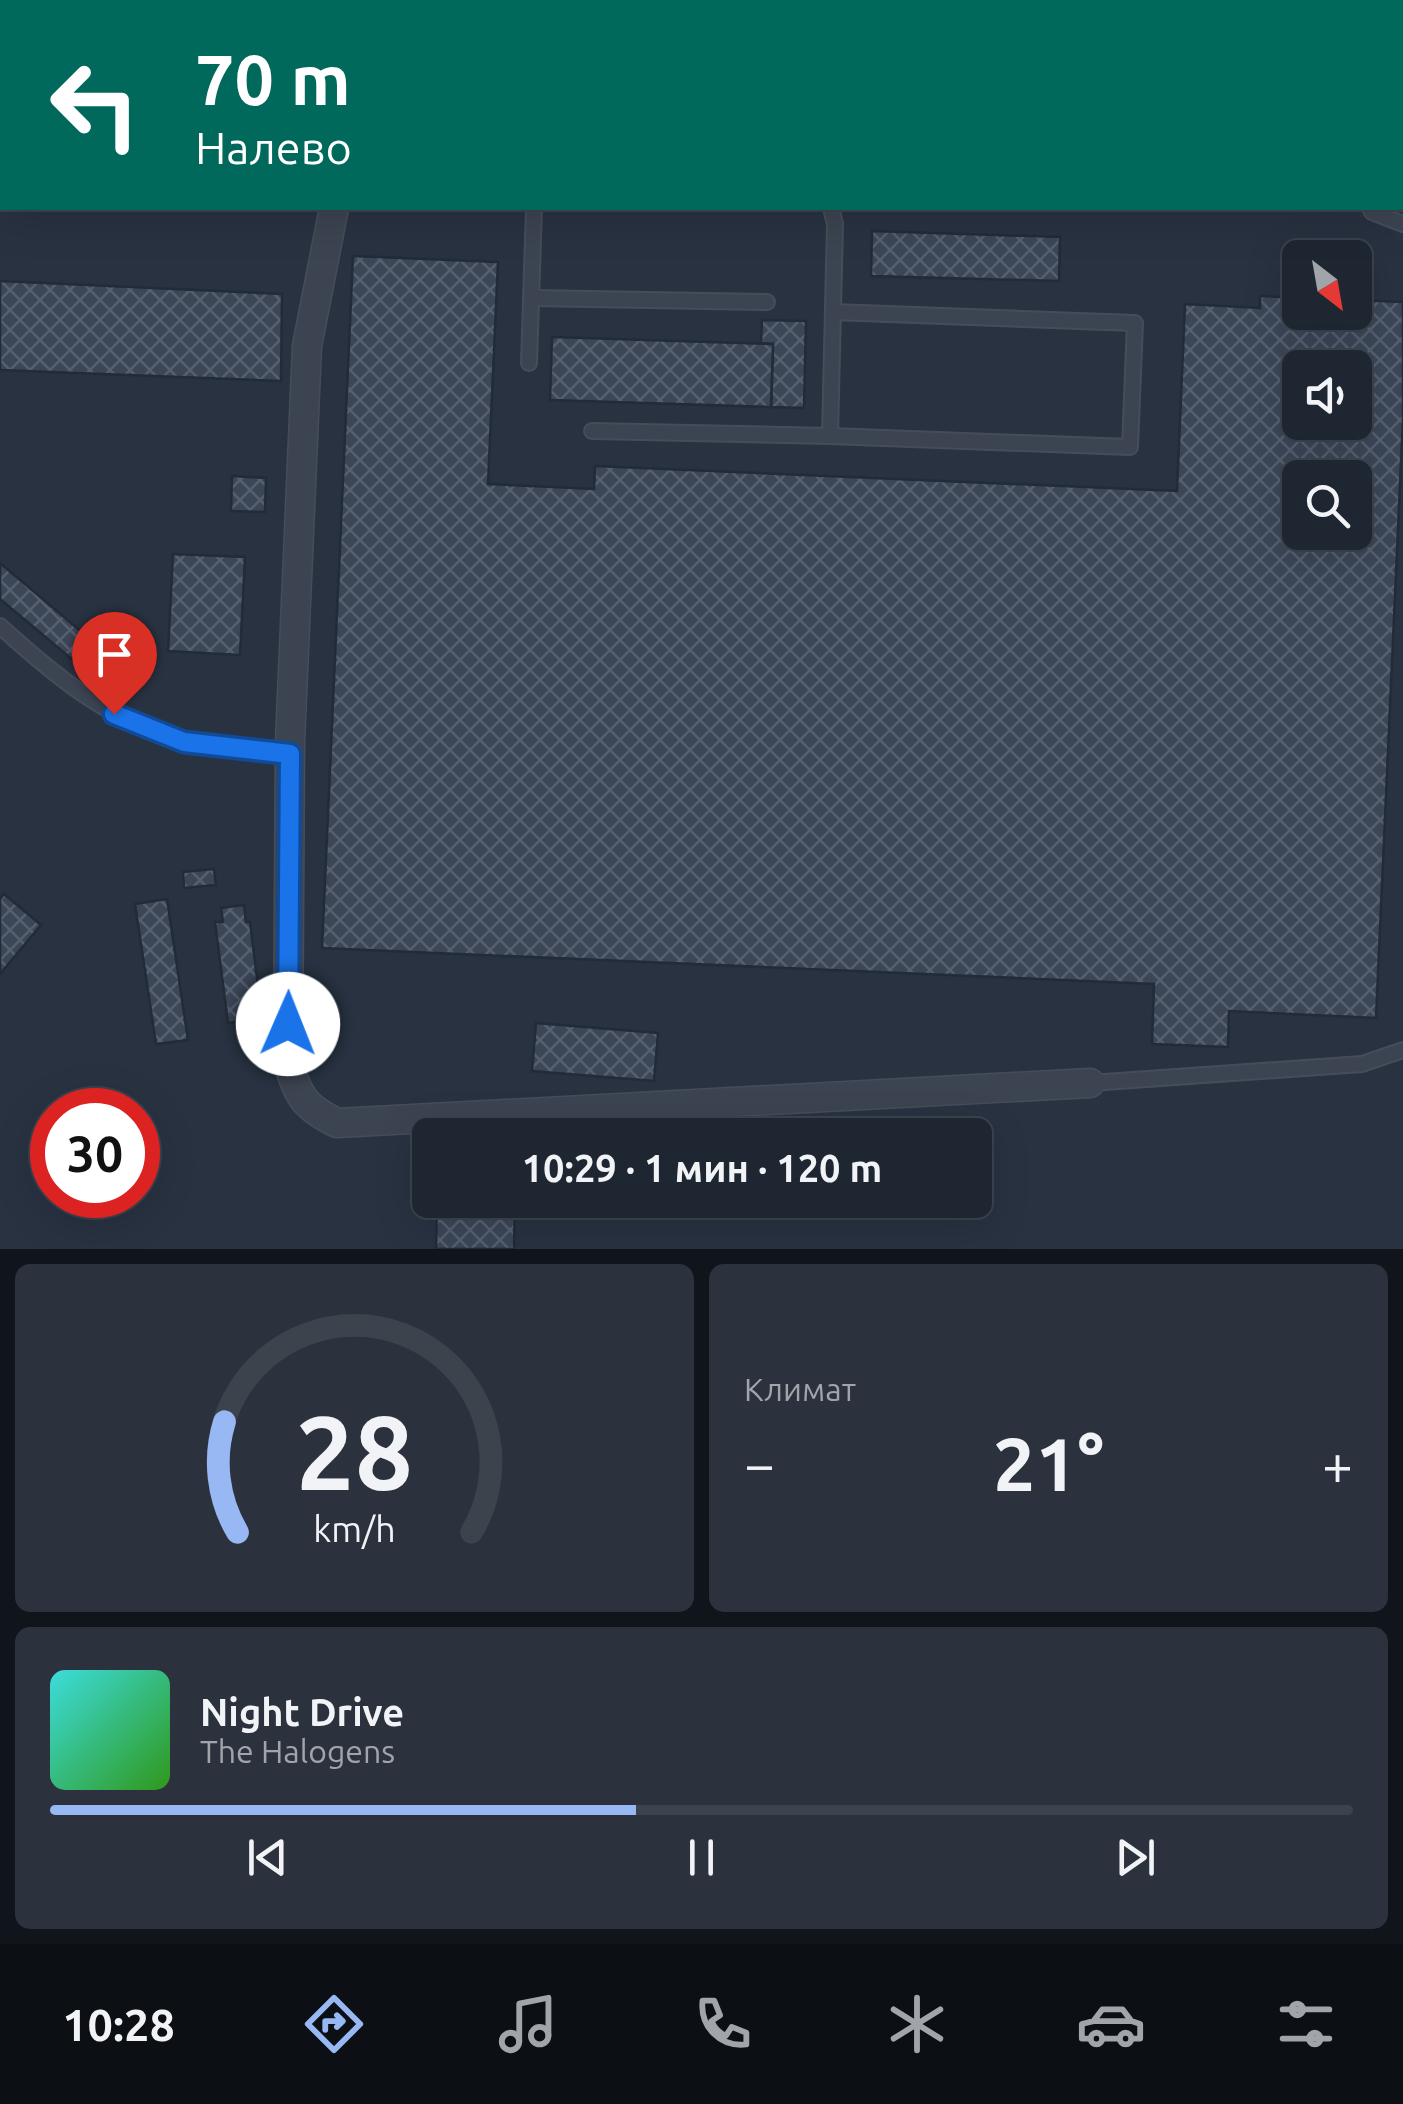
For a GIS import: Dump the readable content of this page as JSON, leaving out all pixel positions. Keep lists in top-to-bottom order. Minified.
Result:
{"north":"bottom right","page":{"turn":["70 m","Налево"],"limit":"30","trip":"10:29 · 1 мин · 120 m","tile":"Климат","heat":["−","21°","+"],"song":["Night Drive","The Halogens"],"tabs":"10:28","gauge":["28","km/h"]}}
